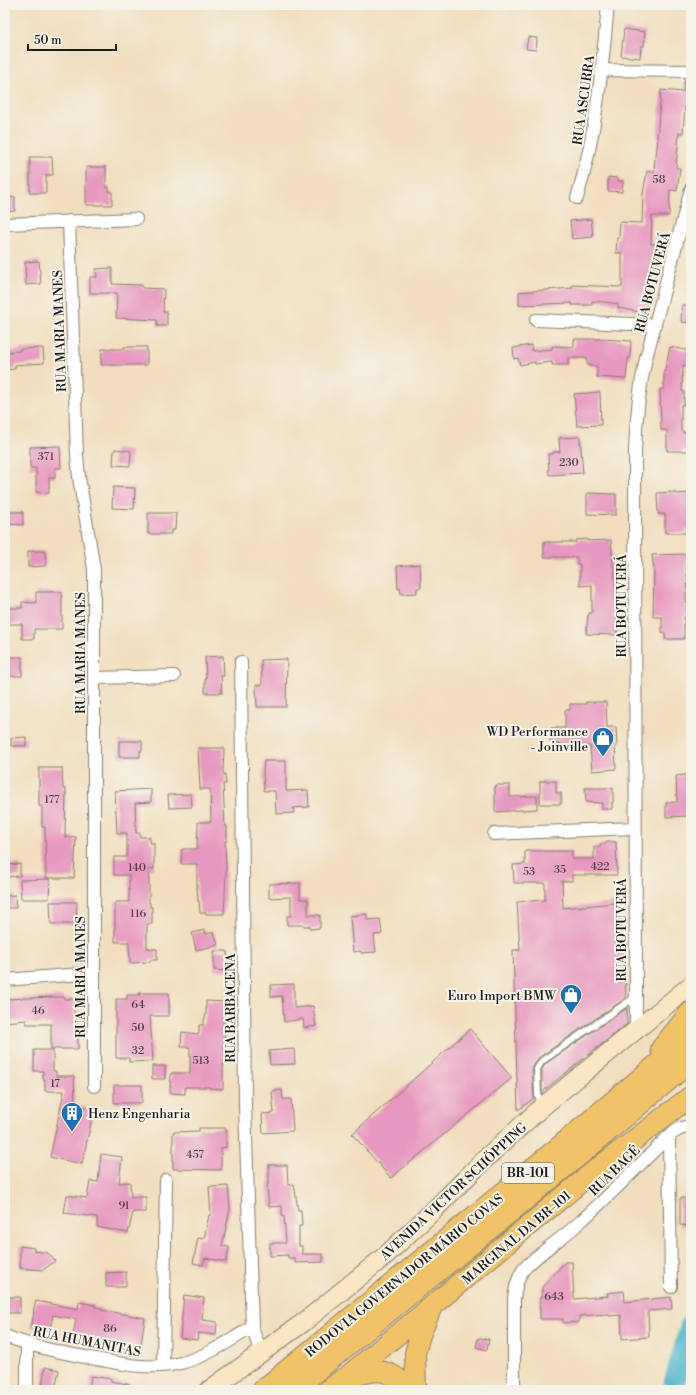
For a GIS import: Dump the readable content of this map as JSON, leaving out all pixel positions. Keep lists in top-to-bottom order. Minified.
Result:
{"streets":{"highway":["BR-101","RODOVIA GOVERNADOR MÁRIO COVAS"],"main road":["AVENIDA VICTOR SCHÖPPING","MARGINAL DA BR-101"],"street":["RUA ASCURRA","RUA BOTUVERÁ","RUA MARIA MANES","RUA BARBACENA","RUA BAGÉ","RUA HUMANITAS"]},"crossings":[["RUA BOTUVERÁ","AVENIDA VICTOR SCHÖPPING"],["RUA BARBACENA","AVENIDA VICTOR SCHÖPPING"],["RUA BARBACENA","RUA HUMANITAS"]],"places":{"shop":["WD Performance - Joinville","Euro Import BMW"],"building":["Henz Engenharia"]},"house_numbers":["58","371","230","177","422","140","35","53","116","64","46","50","32","513","17","457","91","643","86"],"scale_bar":"50 m"}
